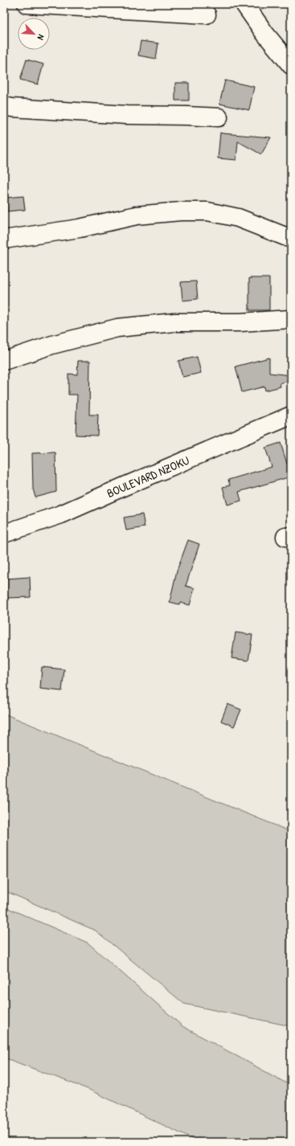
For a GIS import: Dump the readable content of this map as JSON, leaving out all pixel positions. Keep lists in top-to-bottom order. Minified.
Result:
{"streets":{"street":["BOULEVARD NZOKU"]},"north":"bottom right"}
